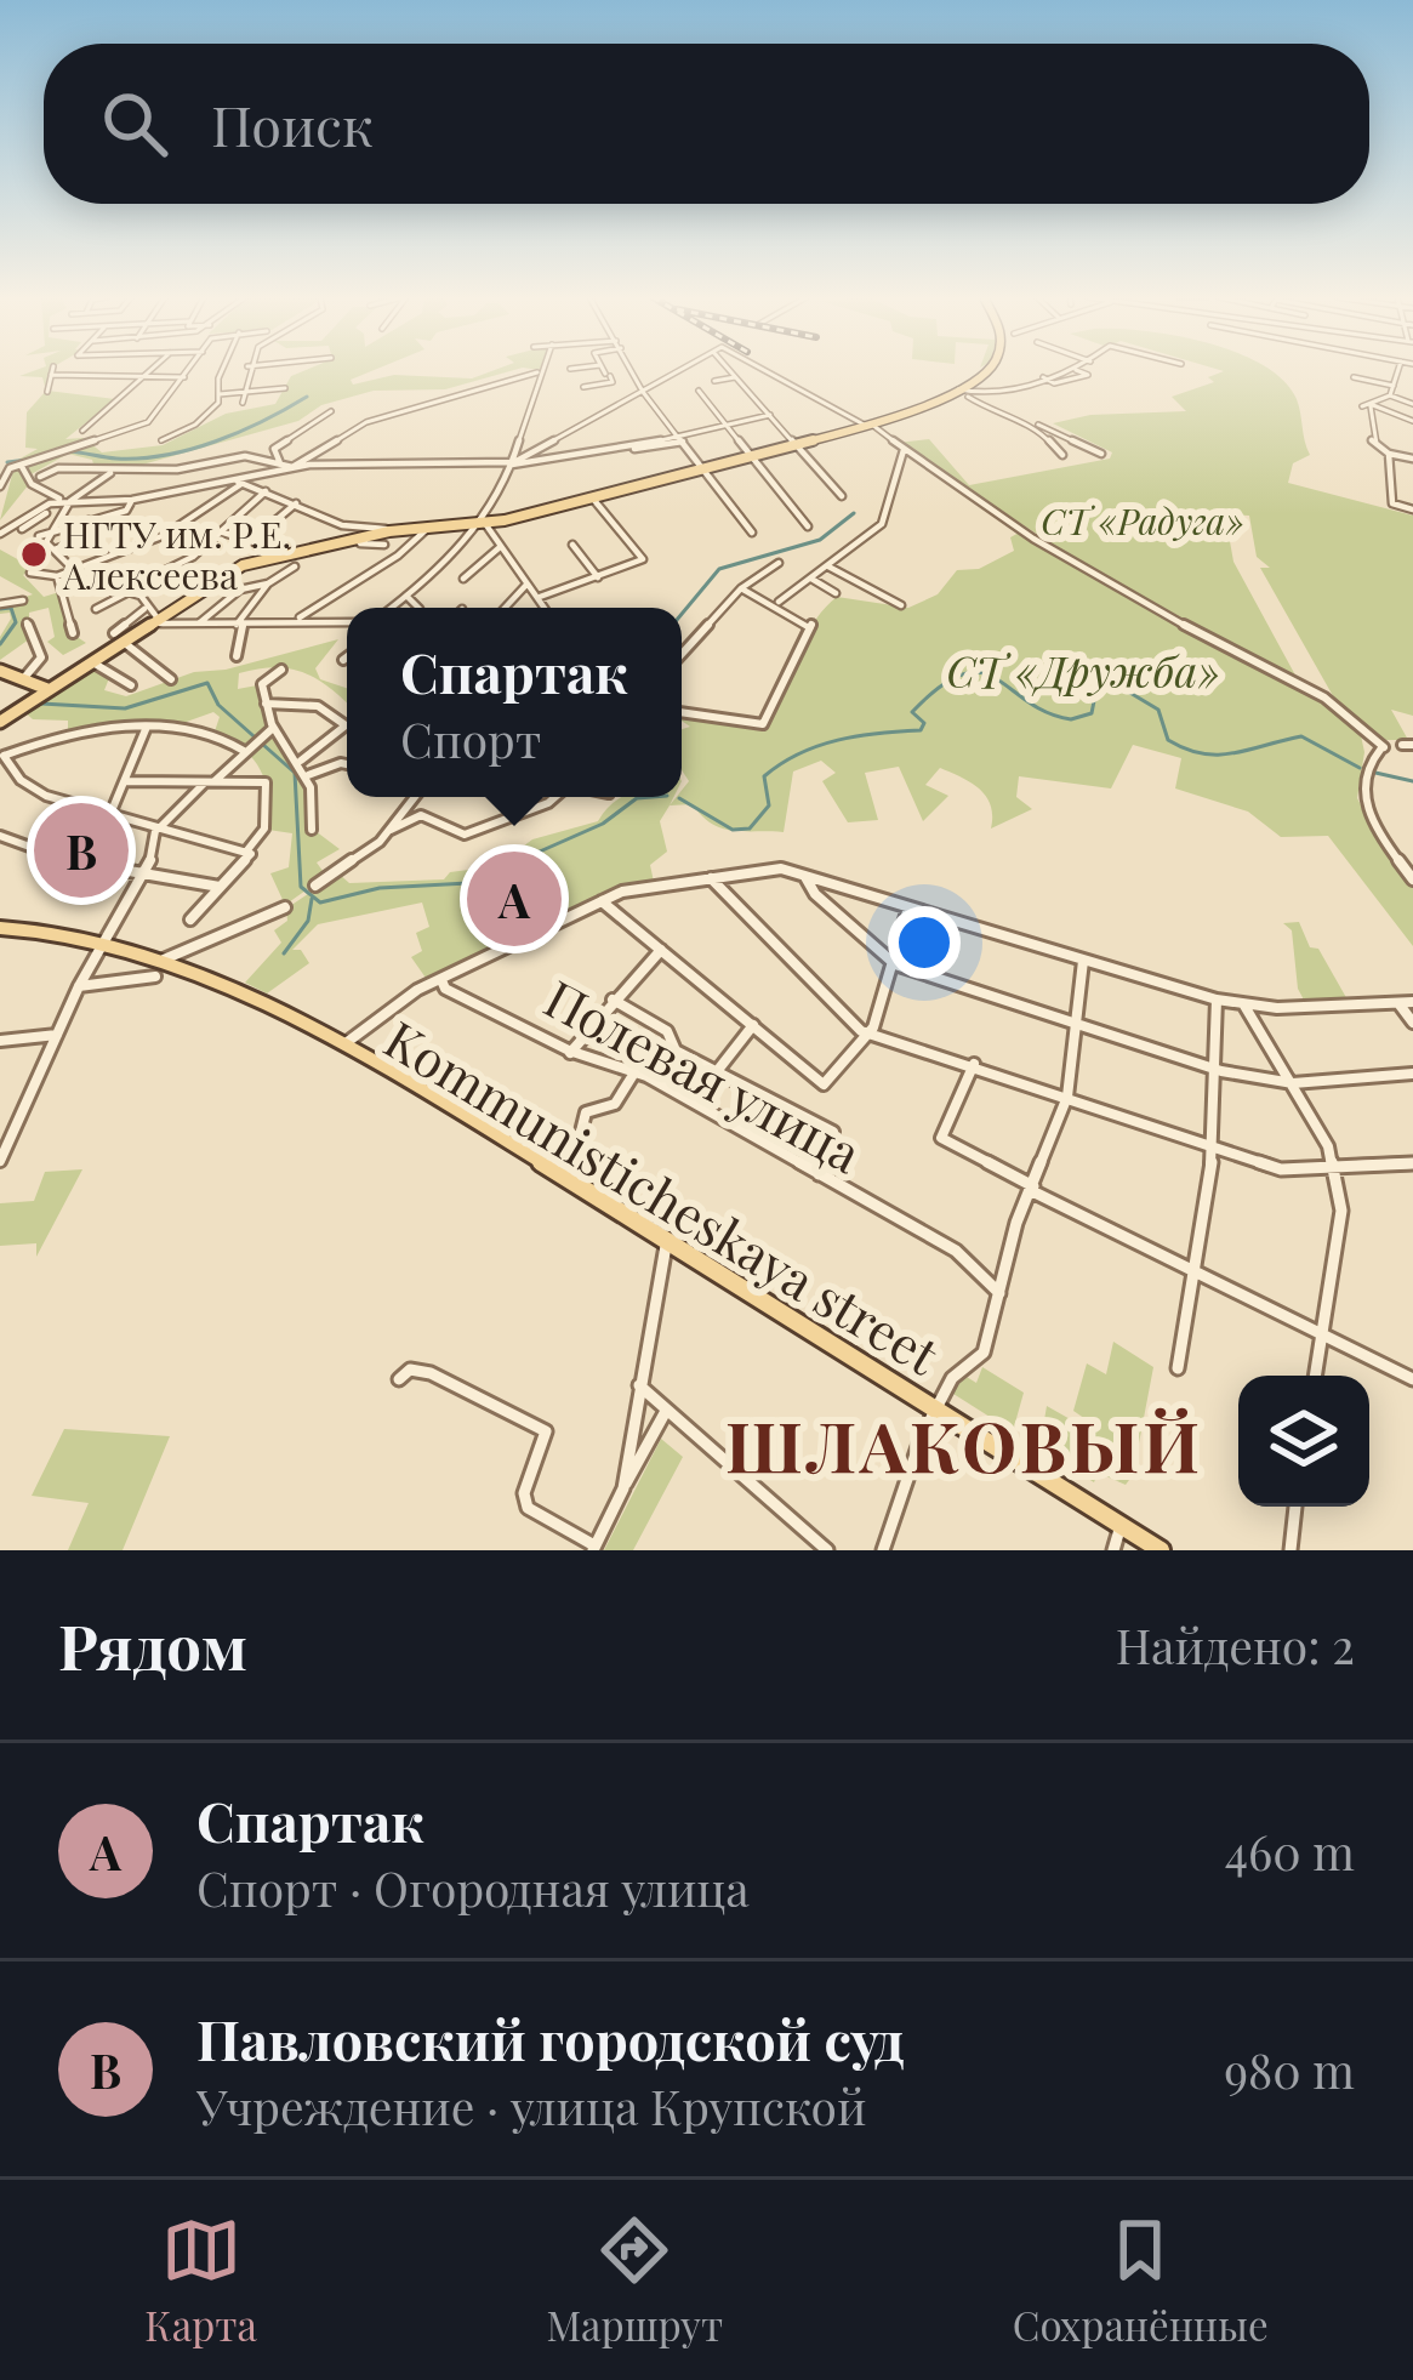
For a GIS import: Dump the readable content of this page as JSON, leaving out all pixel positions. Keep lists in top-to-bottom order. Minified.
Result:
{"streets":{"main road":["Kommunisticheskaya street"],"street":["Полевая улица"]},"districts":["ШЛАКОВЫЙ"],"parks":["СТ «Радуга»","СТ «Дружба»"],"places":["НГТУ им. Р.Е. Алексеева"],"page":{"search":"Поиск","popup":["Спартак","Спорт"],"pins":["B","A"],"heading":["Рядом","Найдено: 2"],"list":[{"mark":"A","name":"Спартак","note":"Спорт · Огородная улица","value":"460 m"},{"mark":"B","name":"Павловский городской суд","note":"Учреждение · улица Крупской","value":"980 m"}],"nav":["Карта","Маршрут","Сохранённые"]}}
